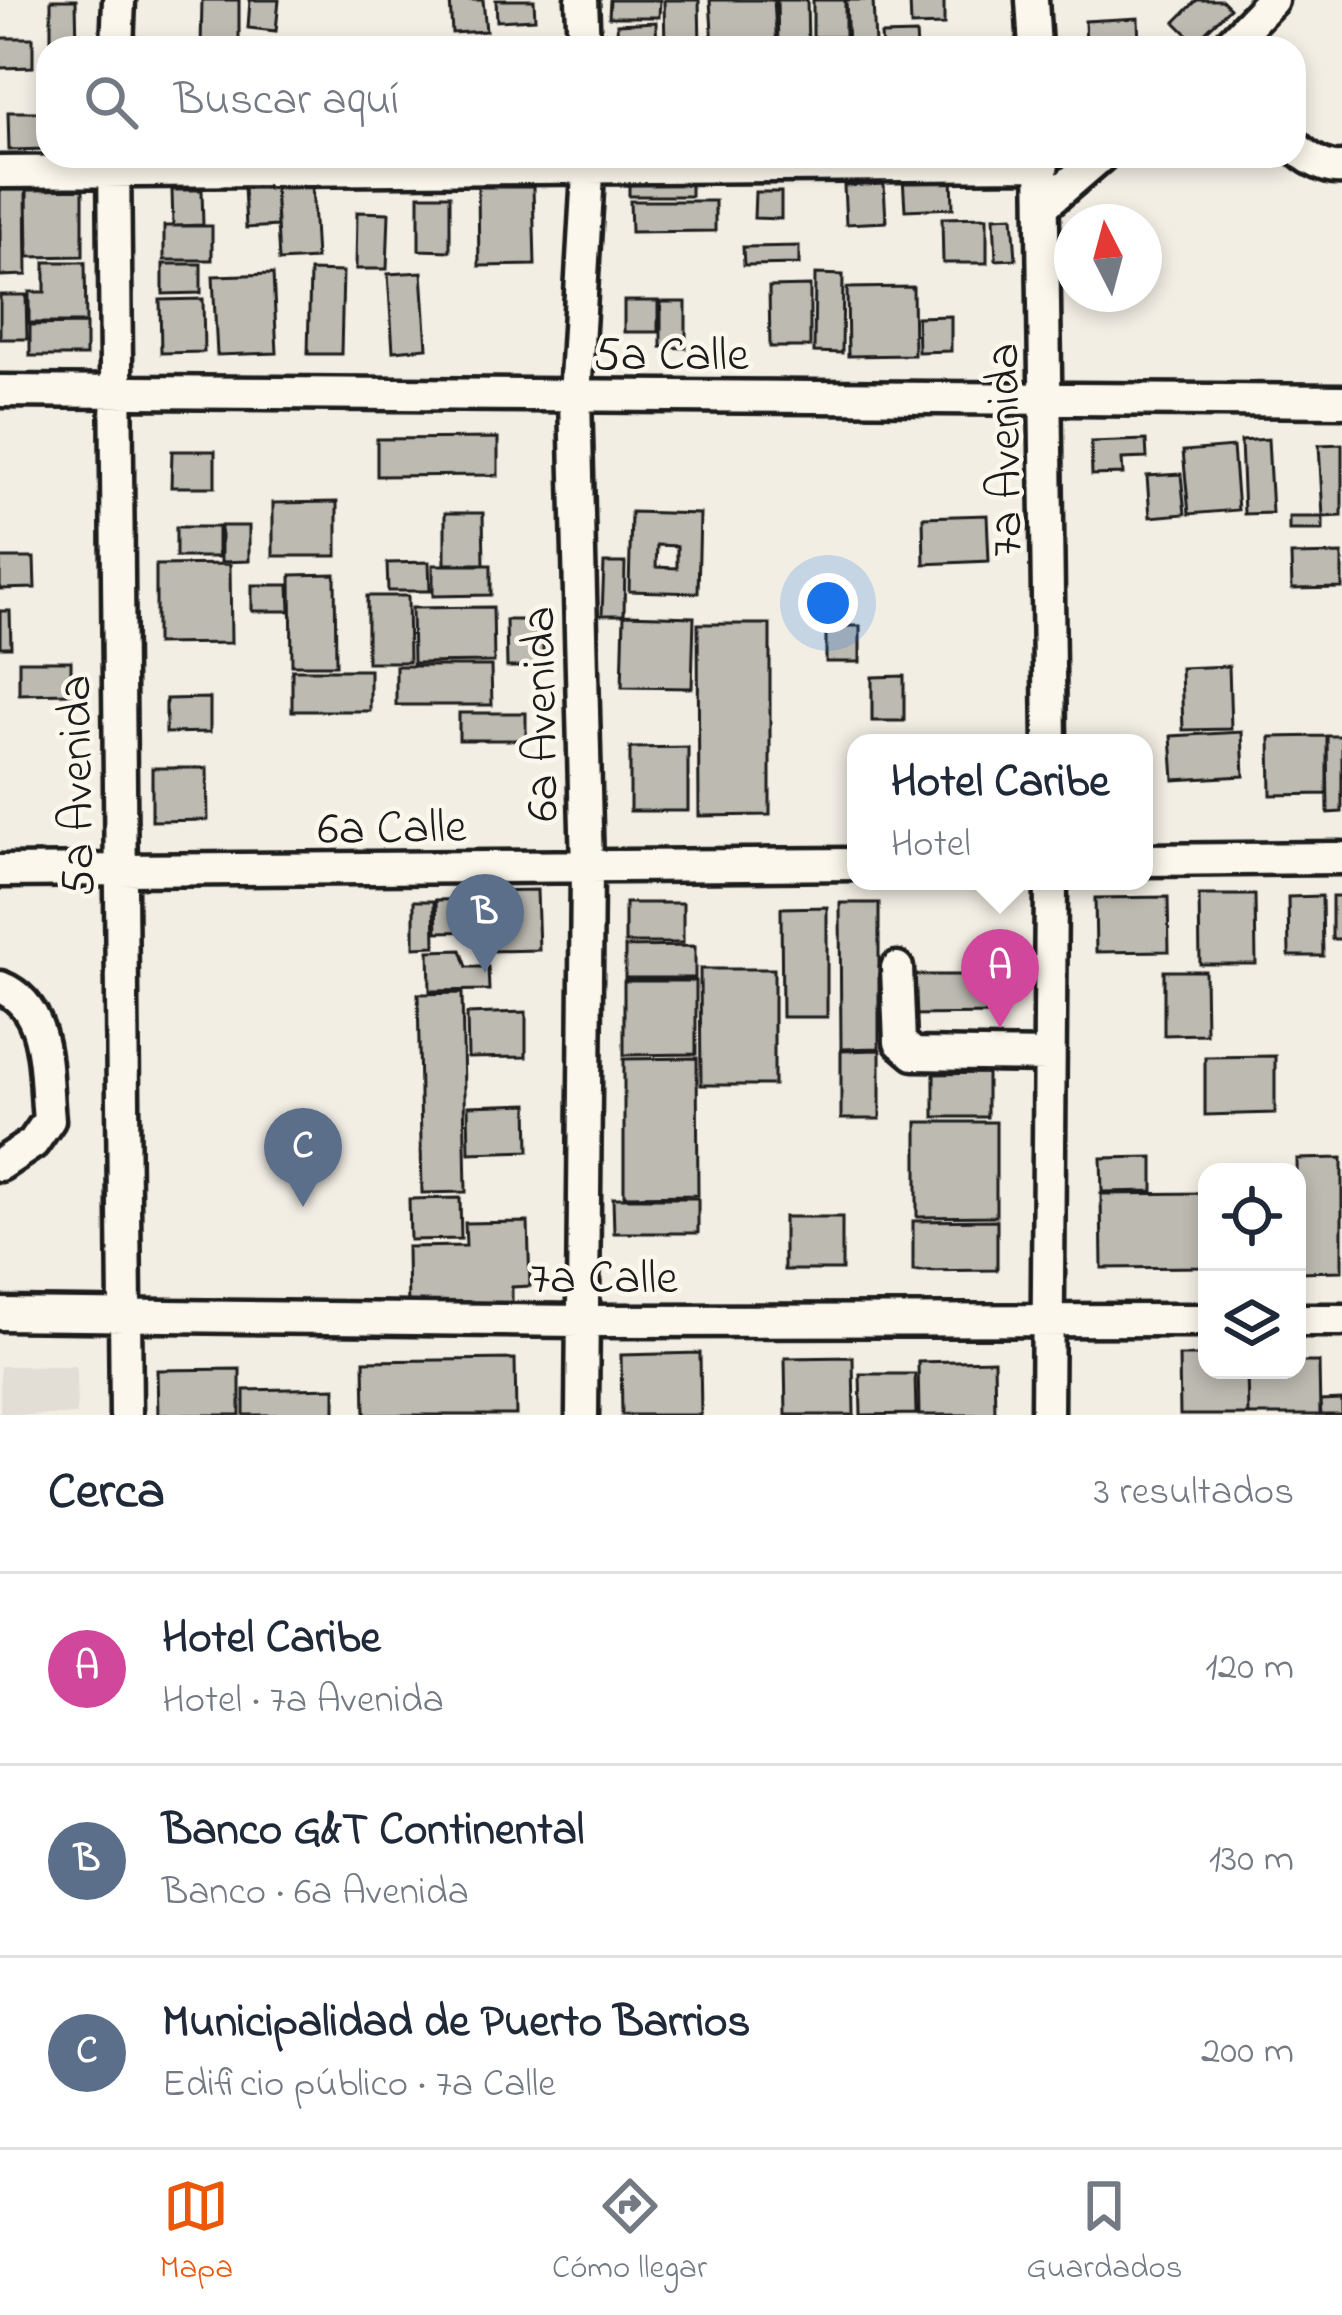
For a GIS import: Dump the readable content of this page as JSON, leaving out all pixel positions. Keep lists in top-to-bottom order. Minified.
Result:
{"streets":{"street":["5a Calle","7a Avenida","6a Avenida","5a Avenida","6a Calle","7a Calle"]},"crossings":[["5a Calle","7a Avenida"],["5a Calle","6a Avenida"],["5a Calle","5a Avenida"],["6a Avenida","6a Calle"],["6a Avenida","7a Calle"],["5a Avenida","6a Calle"],["5a Avenida","7a Calle"]],"north":"top","page":{"search":"Buscar aquí","popup":["Hotel Caribe","Hotel"],"pins":["B","A","C"],"heading":["Cerca","3 resultados"],"list":[{"mark":"A","name":"Hotel Caribe","note":"Hotel · 7a Avenida","value":"120 m"},{"mark":"B","name":"Banco G&T Continental","note":"Banco · 6a Avenida","value":"130 m"},{"mark":"C","name":"Municipalidad de Puerto Barrios","note":"Edificio público · 7a Calle","value":"200 m"}],"nav":["Mapa","Cómo llegar","Guardados"]}}
